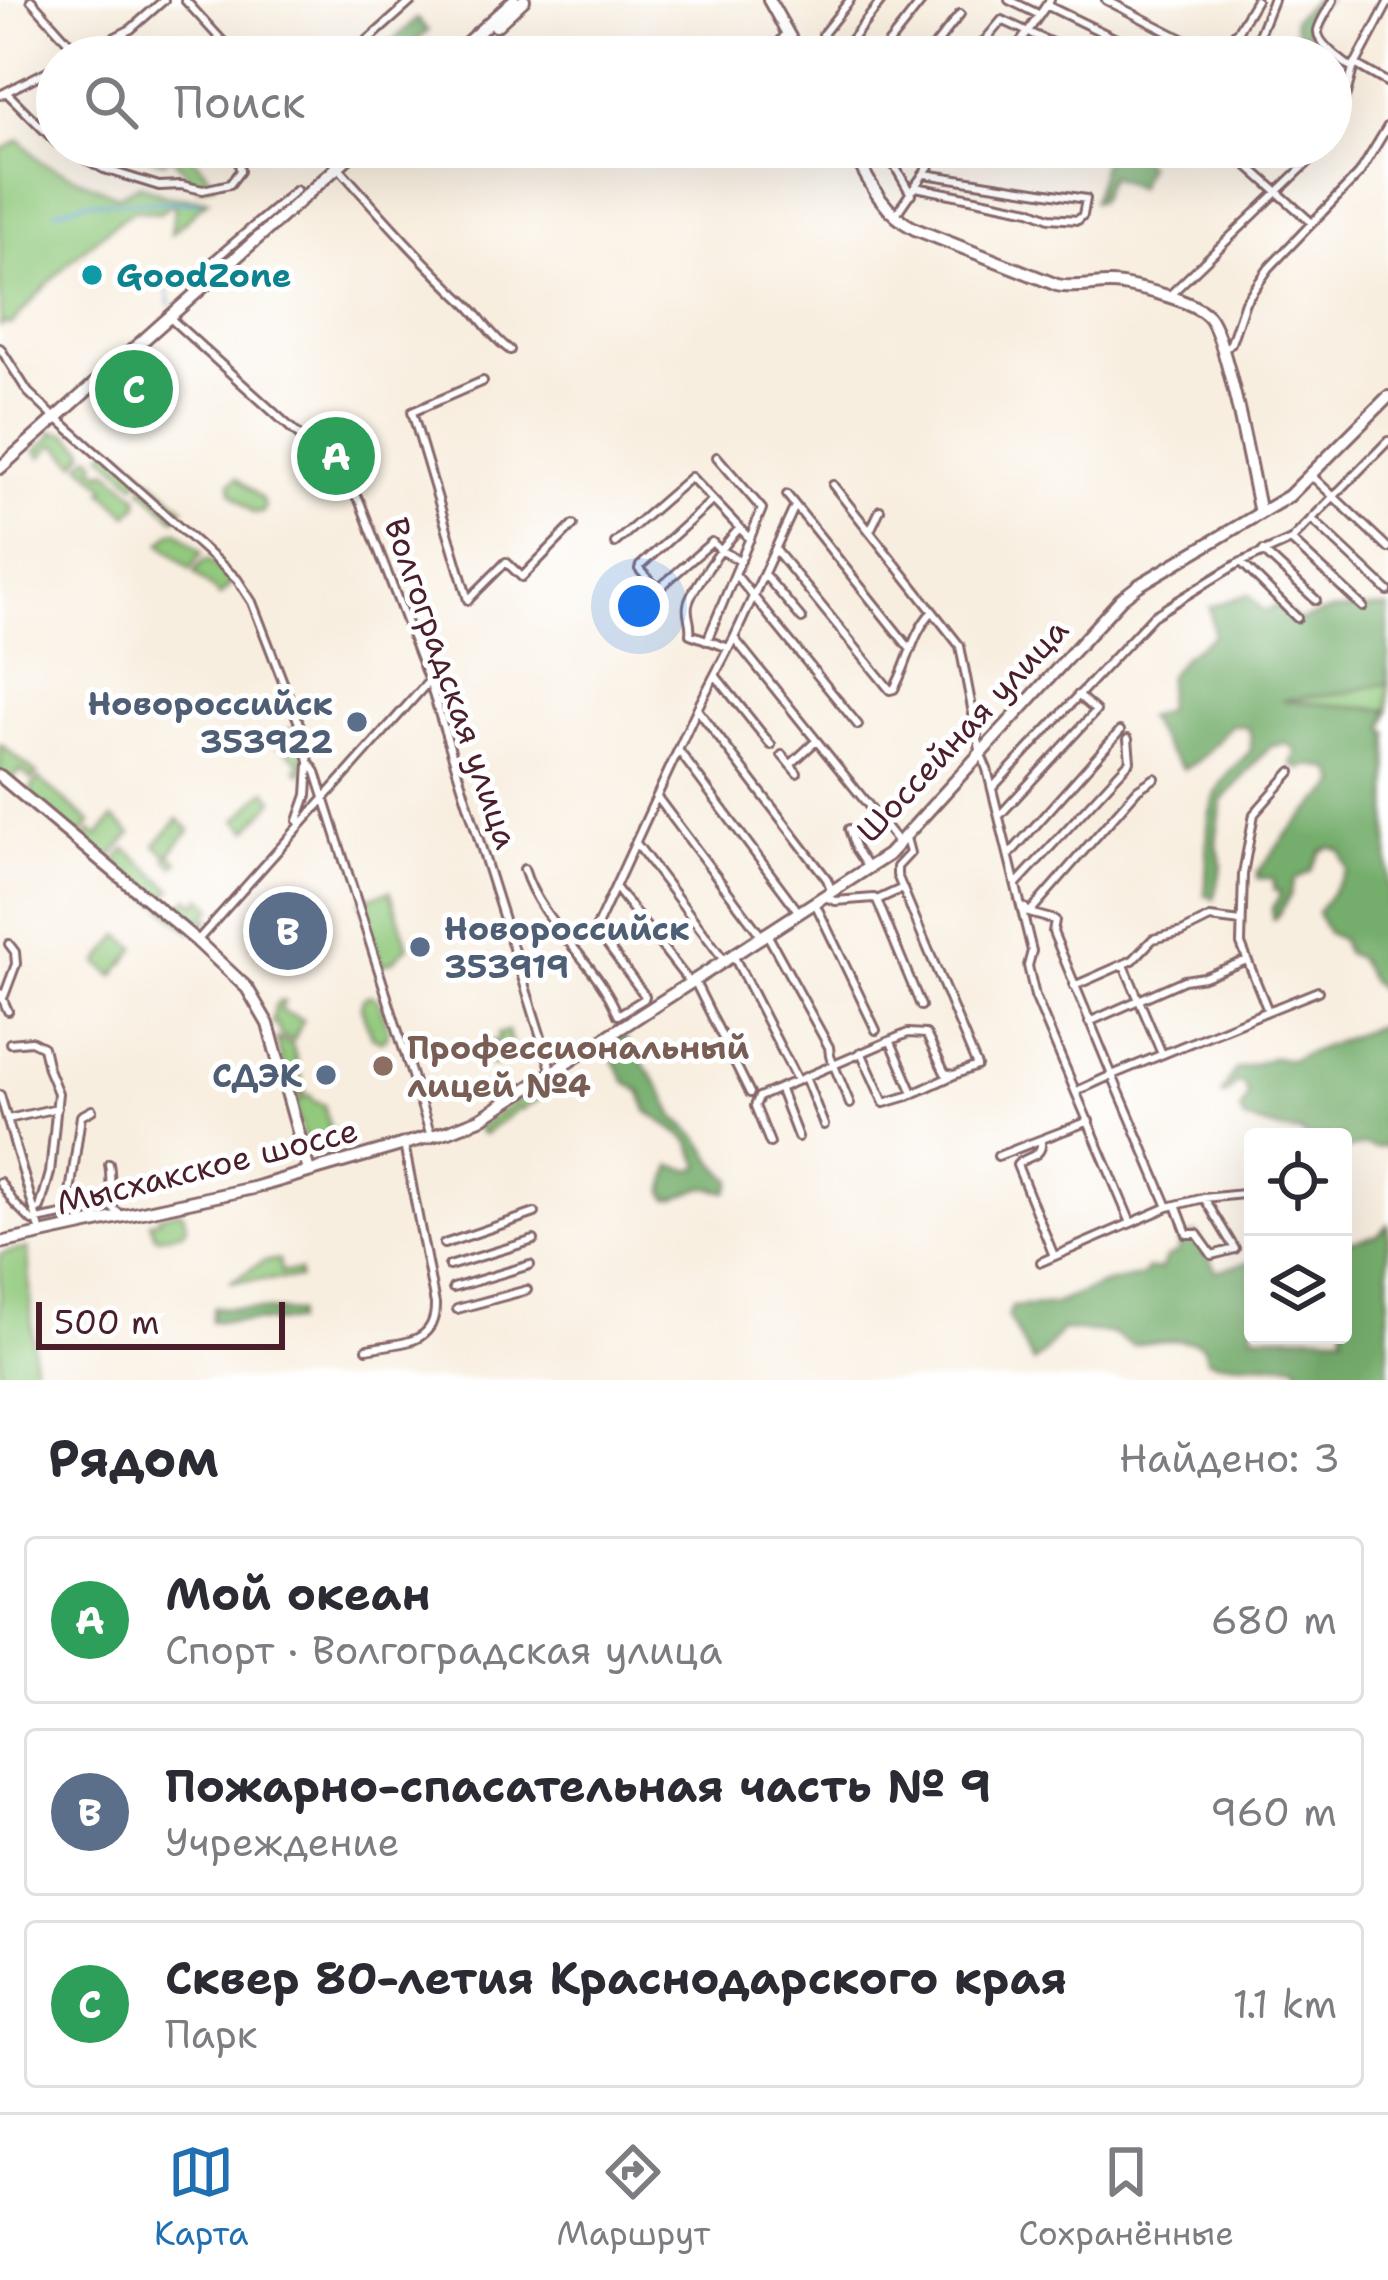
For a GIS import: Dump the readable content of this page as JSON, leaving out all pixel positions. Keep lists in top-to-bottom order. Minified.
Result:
{"streets":{"street":["Волгоградская улица","Шоссейная улица","Мысхакское шоссе"]},"crossings":[["Волгоградская улица","Шоссейная улица"],["Волгоградская улица","Мысхакское шоссе"],["Шоссейная улица","Мысхакское шоссе"]],"places":["GoodZone","Новороссийск 353922","Новороссийск 353919","Профессиональный лицей №4","СДЭК"],"scale_bar":"500 m","page":{"search":"Поиск","pins":["C","A","B"],"scale":"500 m","heading":["Рядом","Найдено: 3"],"list":[{"mark":"A","name":"Мой океан","note":"Спорт · Волгоградская улица","value":"680 m"},{"mark":"B","name":"Пожарно-спасательная часть № 9","note":"Учреждение","value":"960 m"},{"mark":"C","name":"Сквер 80-летия Краснодарского края","note":"Парк","value":"1.1 km"}],"nav":["Карта","Маршрут","Сохранённые"]}}
